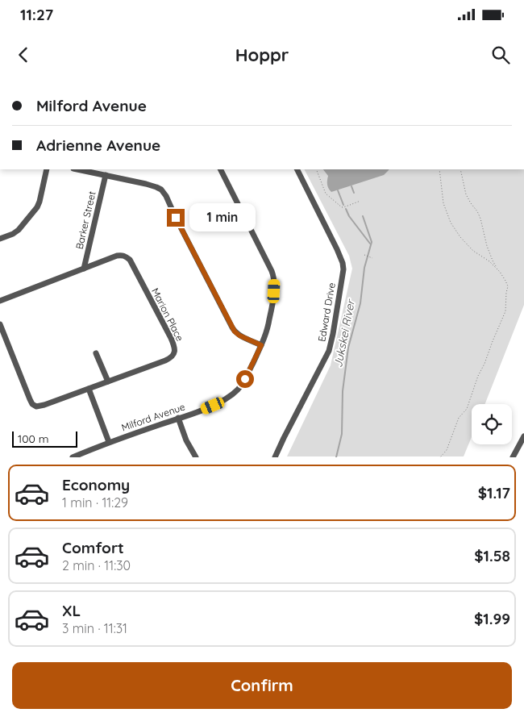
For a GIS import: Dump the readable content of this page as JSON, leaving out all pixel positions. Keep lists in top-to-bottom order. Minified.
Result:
{"streets":{"street":["Barker Street","Edward Drive","Marion Place","Milford Avenue"]},"crossings":[["Barker Street","Marion Place"]],"water":["Jukskei River"],"scale_bar":"100 m","page":{"status":"11:27","header":"Hoppr","banner":["Milford Avenue","Adrienne Avenue"],"bubble":"1 min","scale":"100 m","list":[{"name":"Economy","note":"1 min · 11:29","value":"$1.17"},{"name":"Comfort","note":"2 min · 11:30","value":"$1.58"},{"name":"XL","note":"3 min · 11:31","value":"$1.99"}],"buttons":"Confirm"}}
